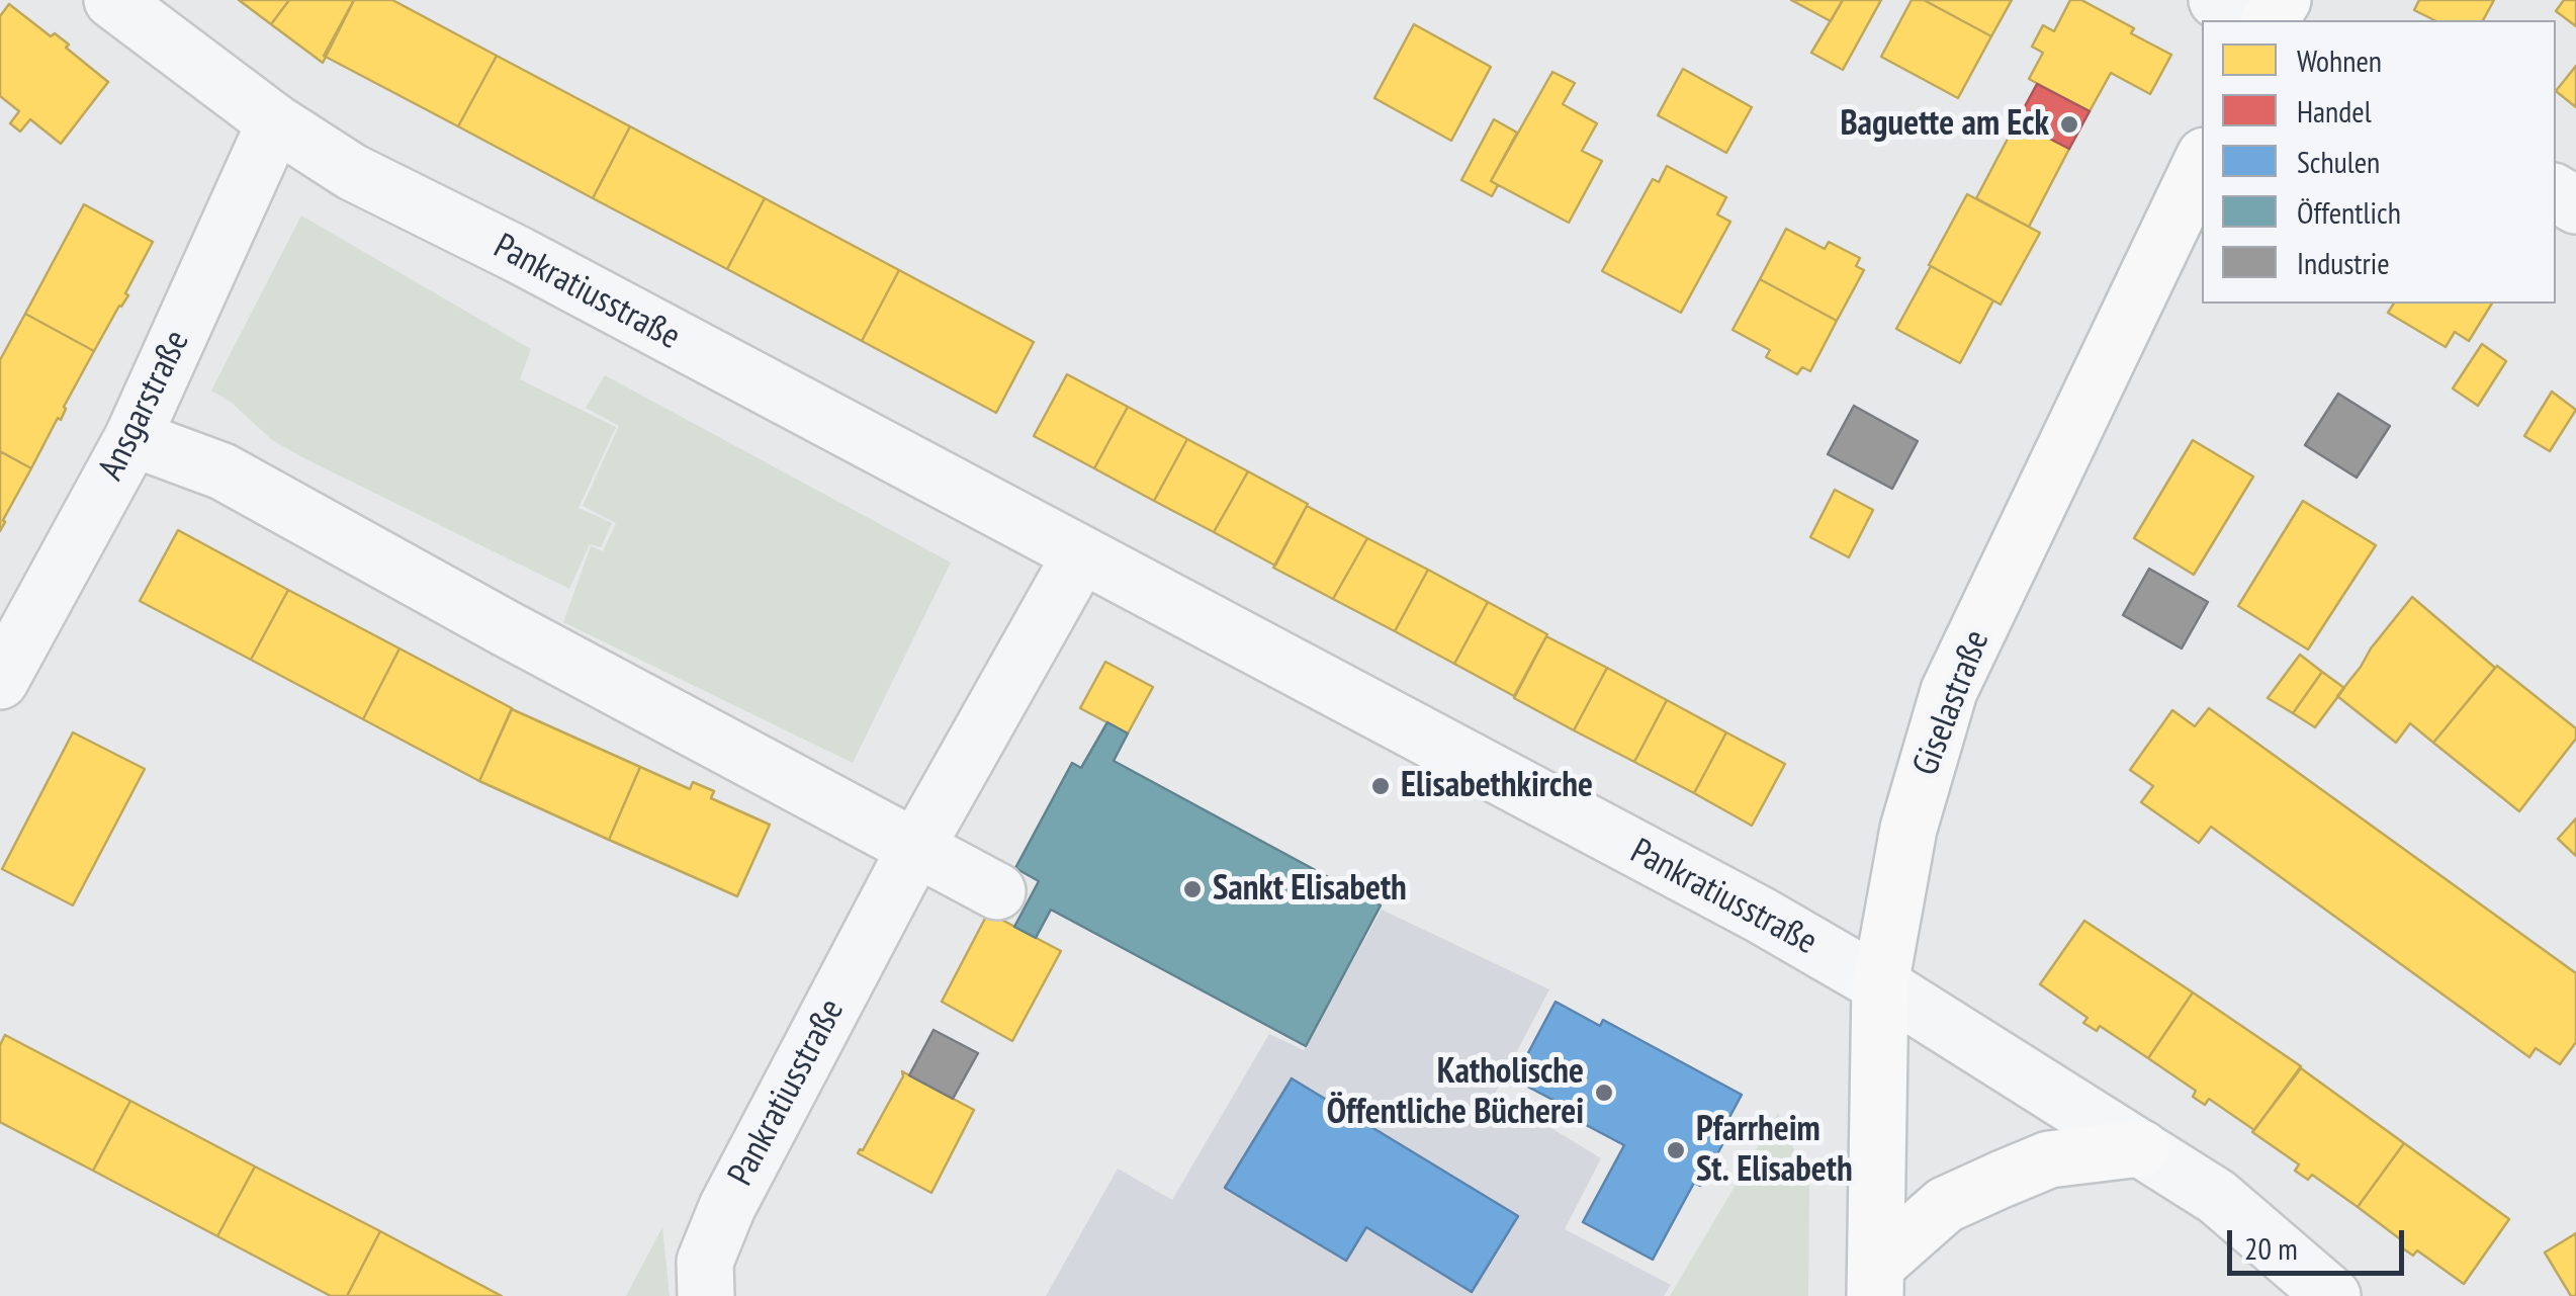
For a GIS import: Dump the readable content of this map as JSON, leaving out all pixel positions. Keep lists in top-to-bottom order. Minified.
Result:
{"streets":{"main road":["Giselastraße"],"street":["Pankratiusstraße","Ansgarstraße"]},"crossings":[["Pankratiusstraße","Ansgarstraße"],["Pankratiusstraße","Giselastraße"]],"places":["Baguette am Eck","Elisabethkirche","Sankt Elisabeth","Katholische Öffentliche Bücherei","Pfarrheim St. Elisabeth"],"legend":["Wohnen","Handel","Schulen","Öffentlich","Industrie"],"scale_bar":"20 m"}
